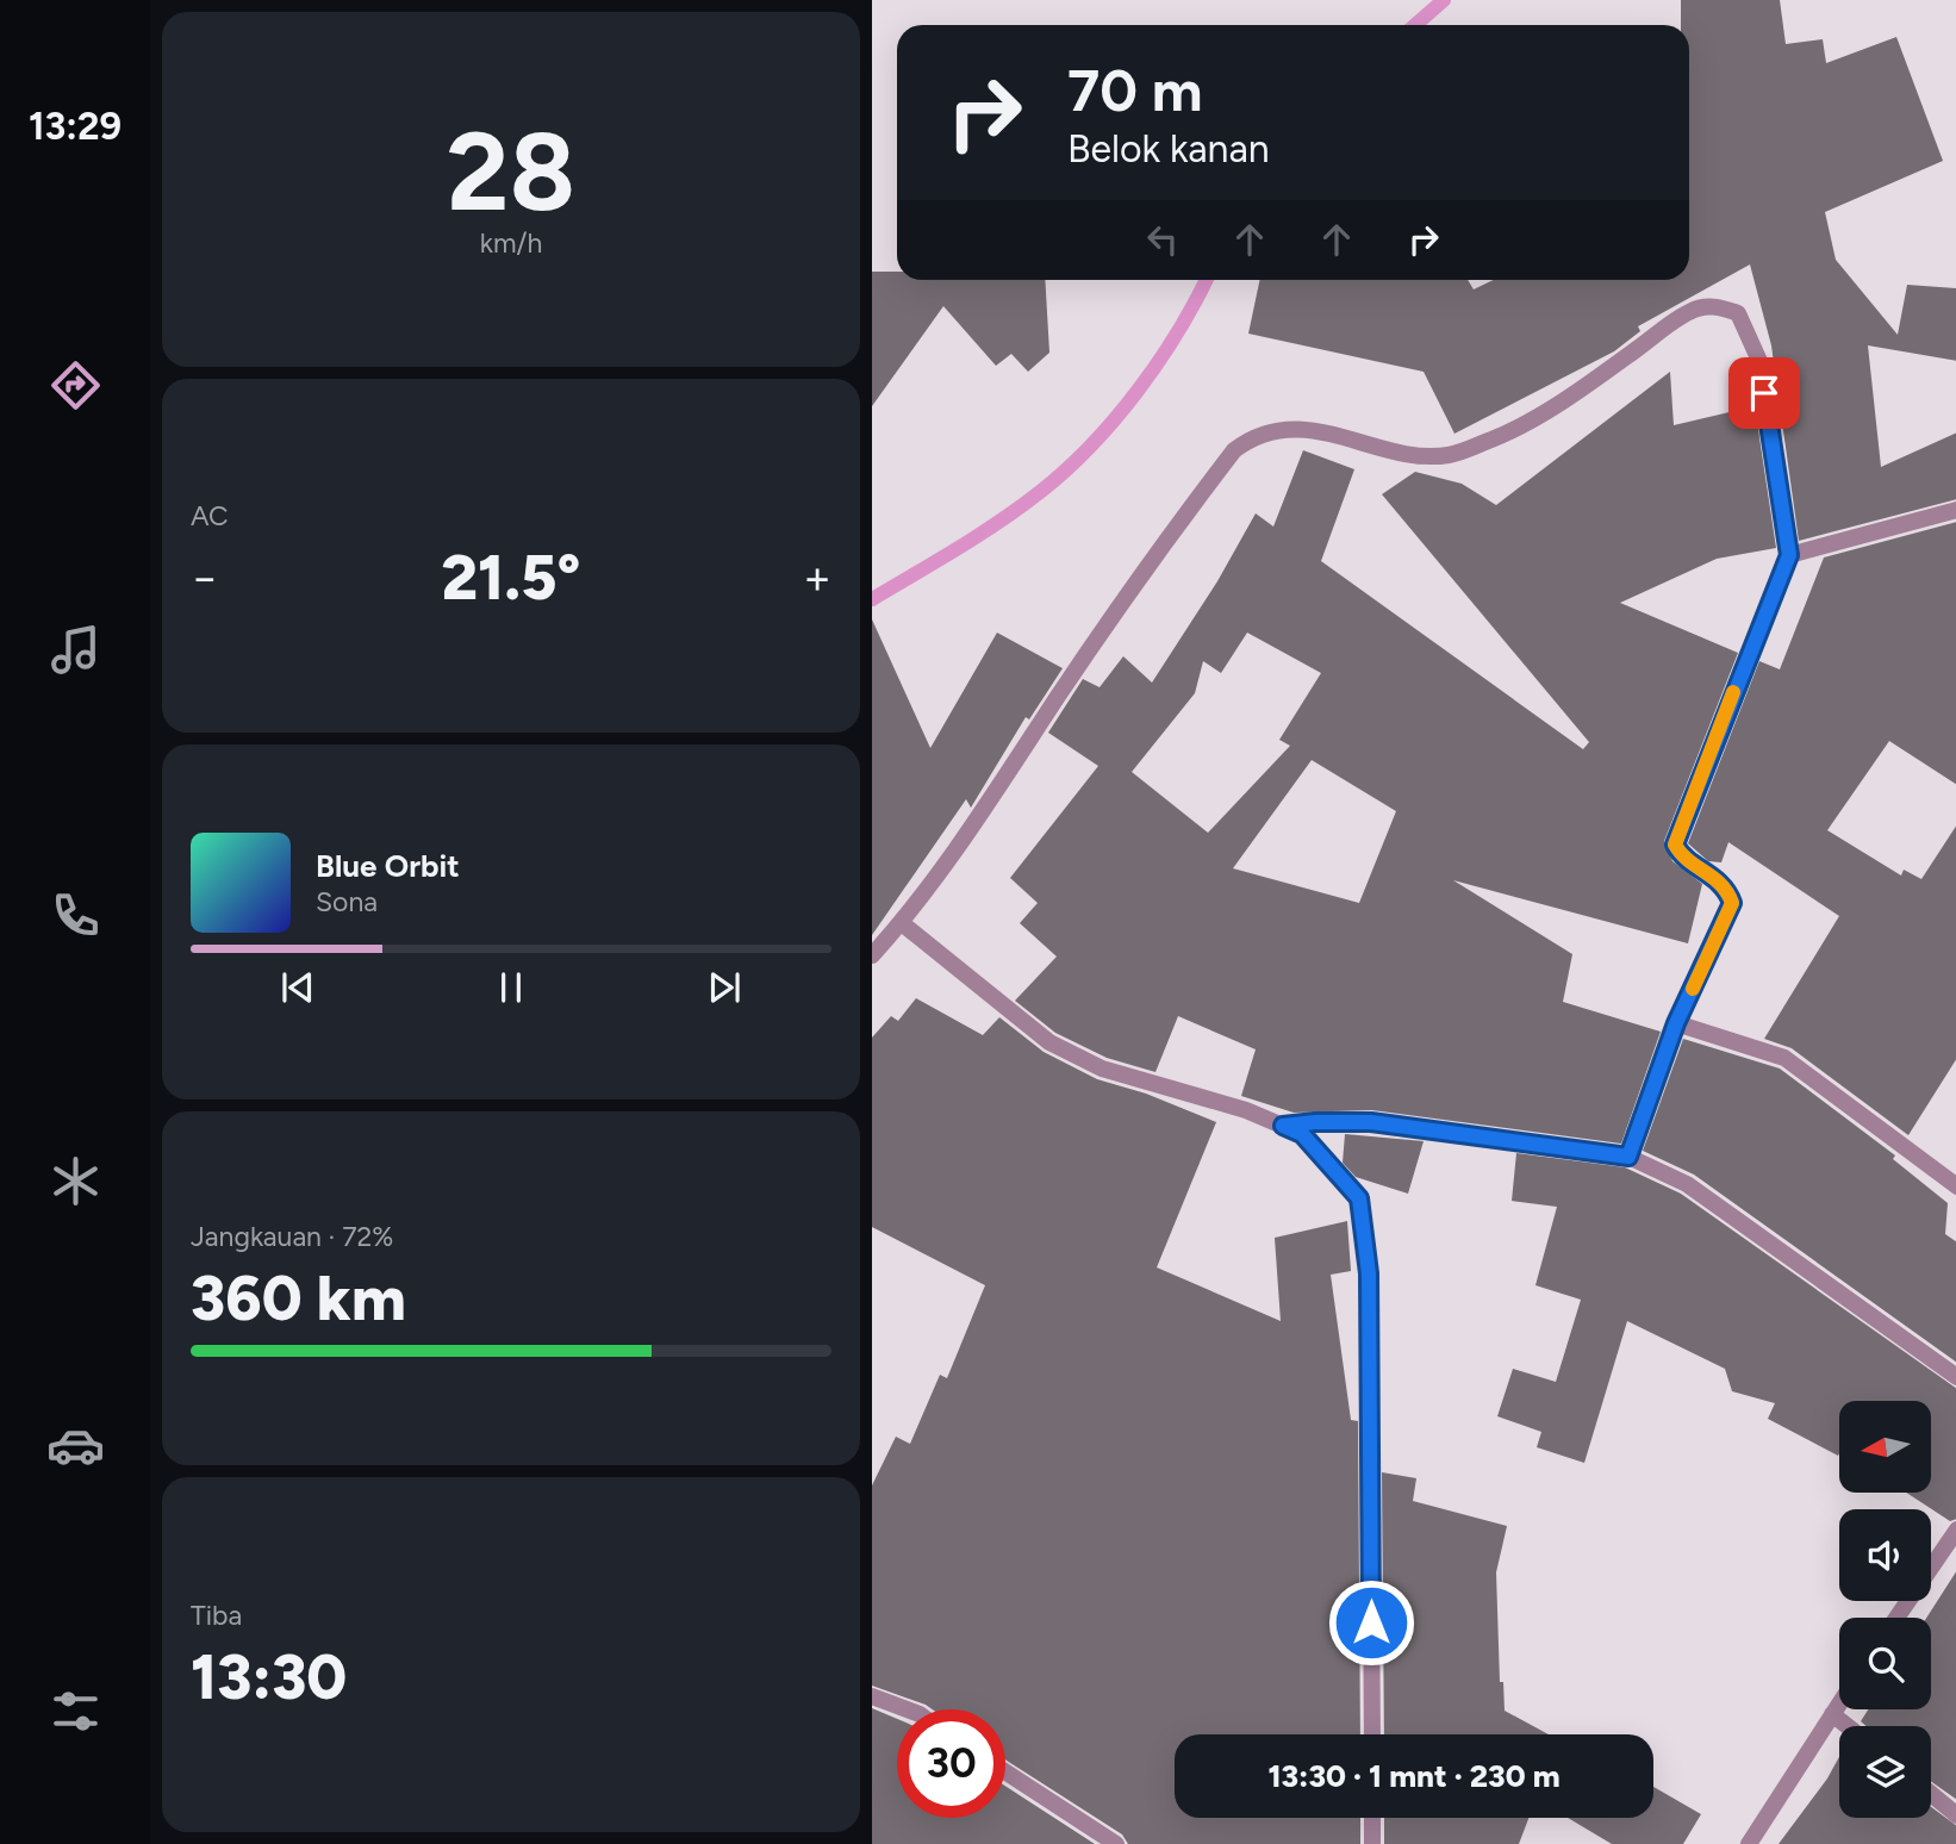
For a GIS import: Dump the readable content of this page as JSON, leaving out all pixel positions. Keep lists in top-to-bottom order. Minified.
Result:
{"north":"left","page":{"tabs":"13:29","tile":[["28","km/h"],"AC",["Jangkauan · 72%","360 km"],["Tiba","13:30"]],"turn":["70 m","Belok kanan"],"heat":["−","21.5°","+"],"song":["Blue Orbit","Sona"],"limit":"30","trip":"13:30 · 1 mnt · 230 m"}}
